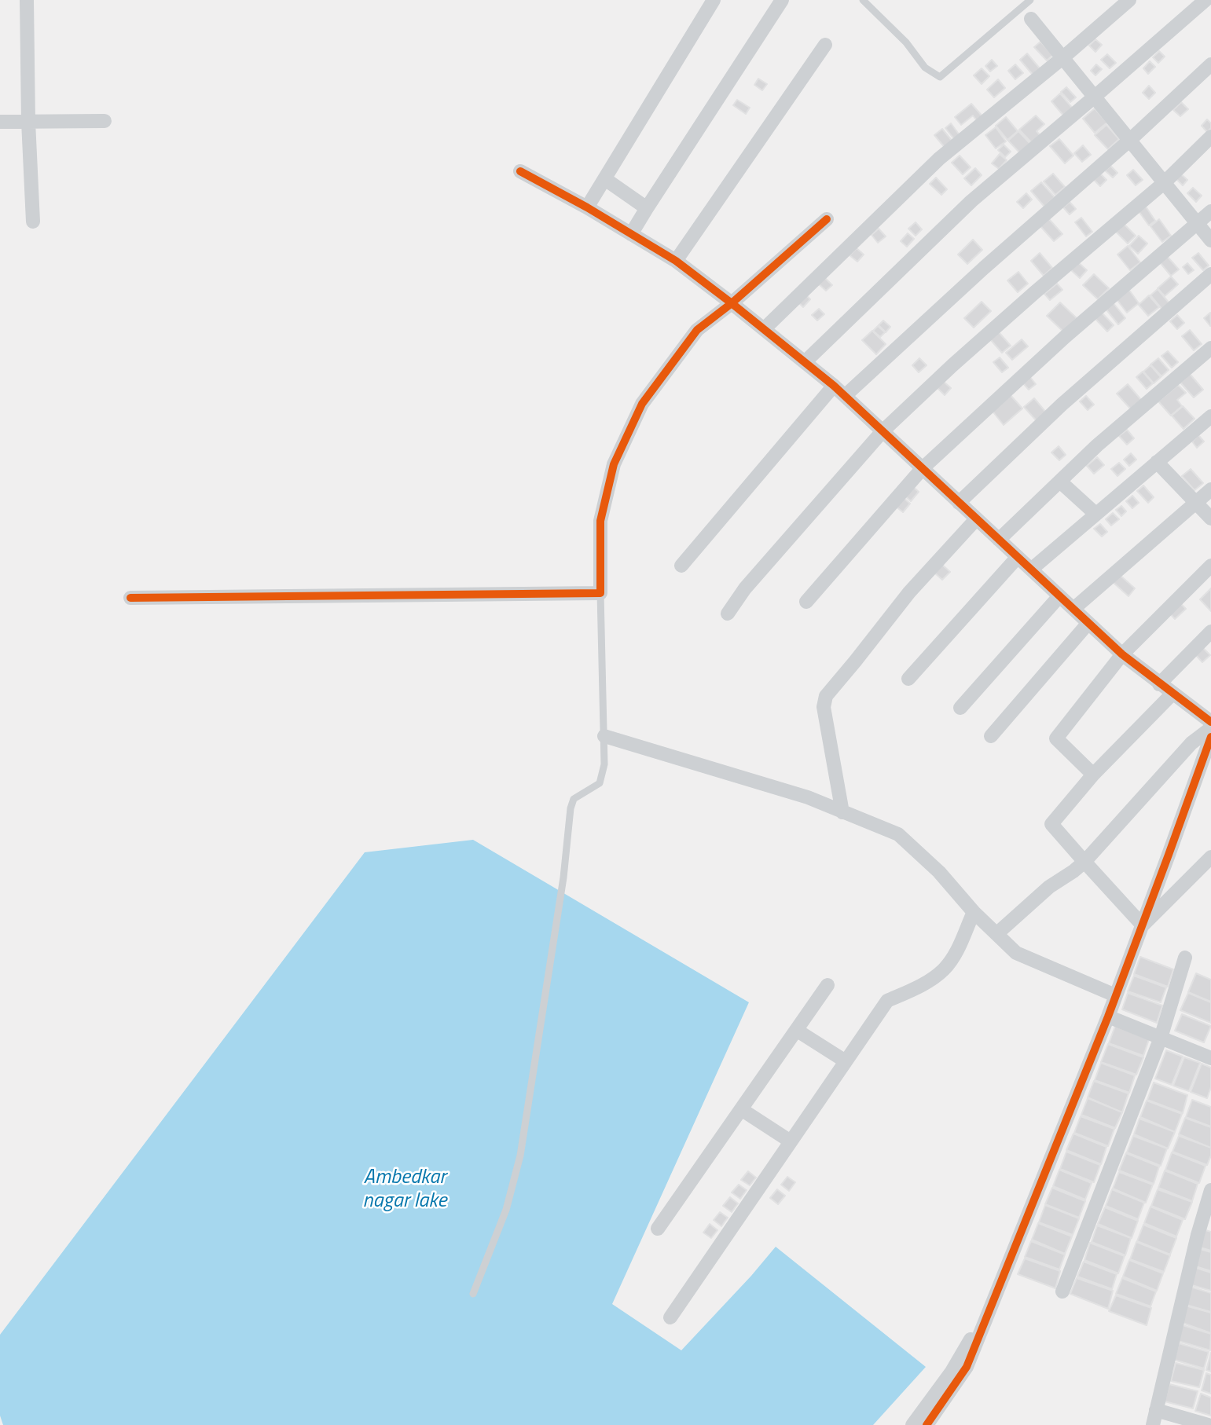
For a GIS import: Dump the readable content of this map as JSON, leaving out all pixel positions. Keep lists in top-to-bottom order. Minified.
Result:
{"water":["Ambedkar nagar lake"]}
